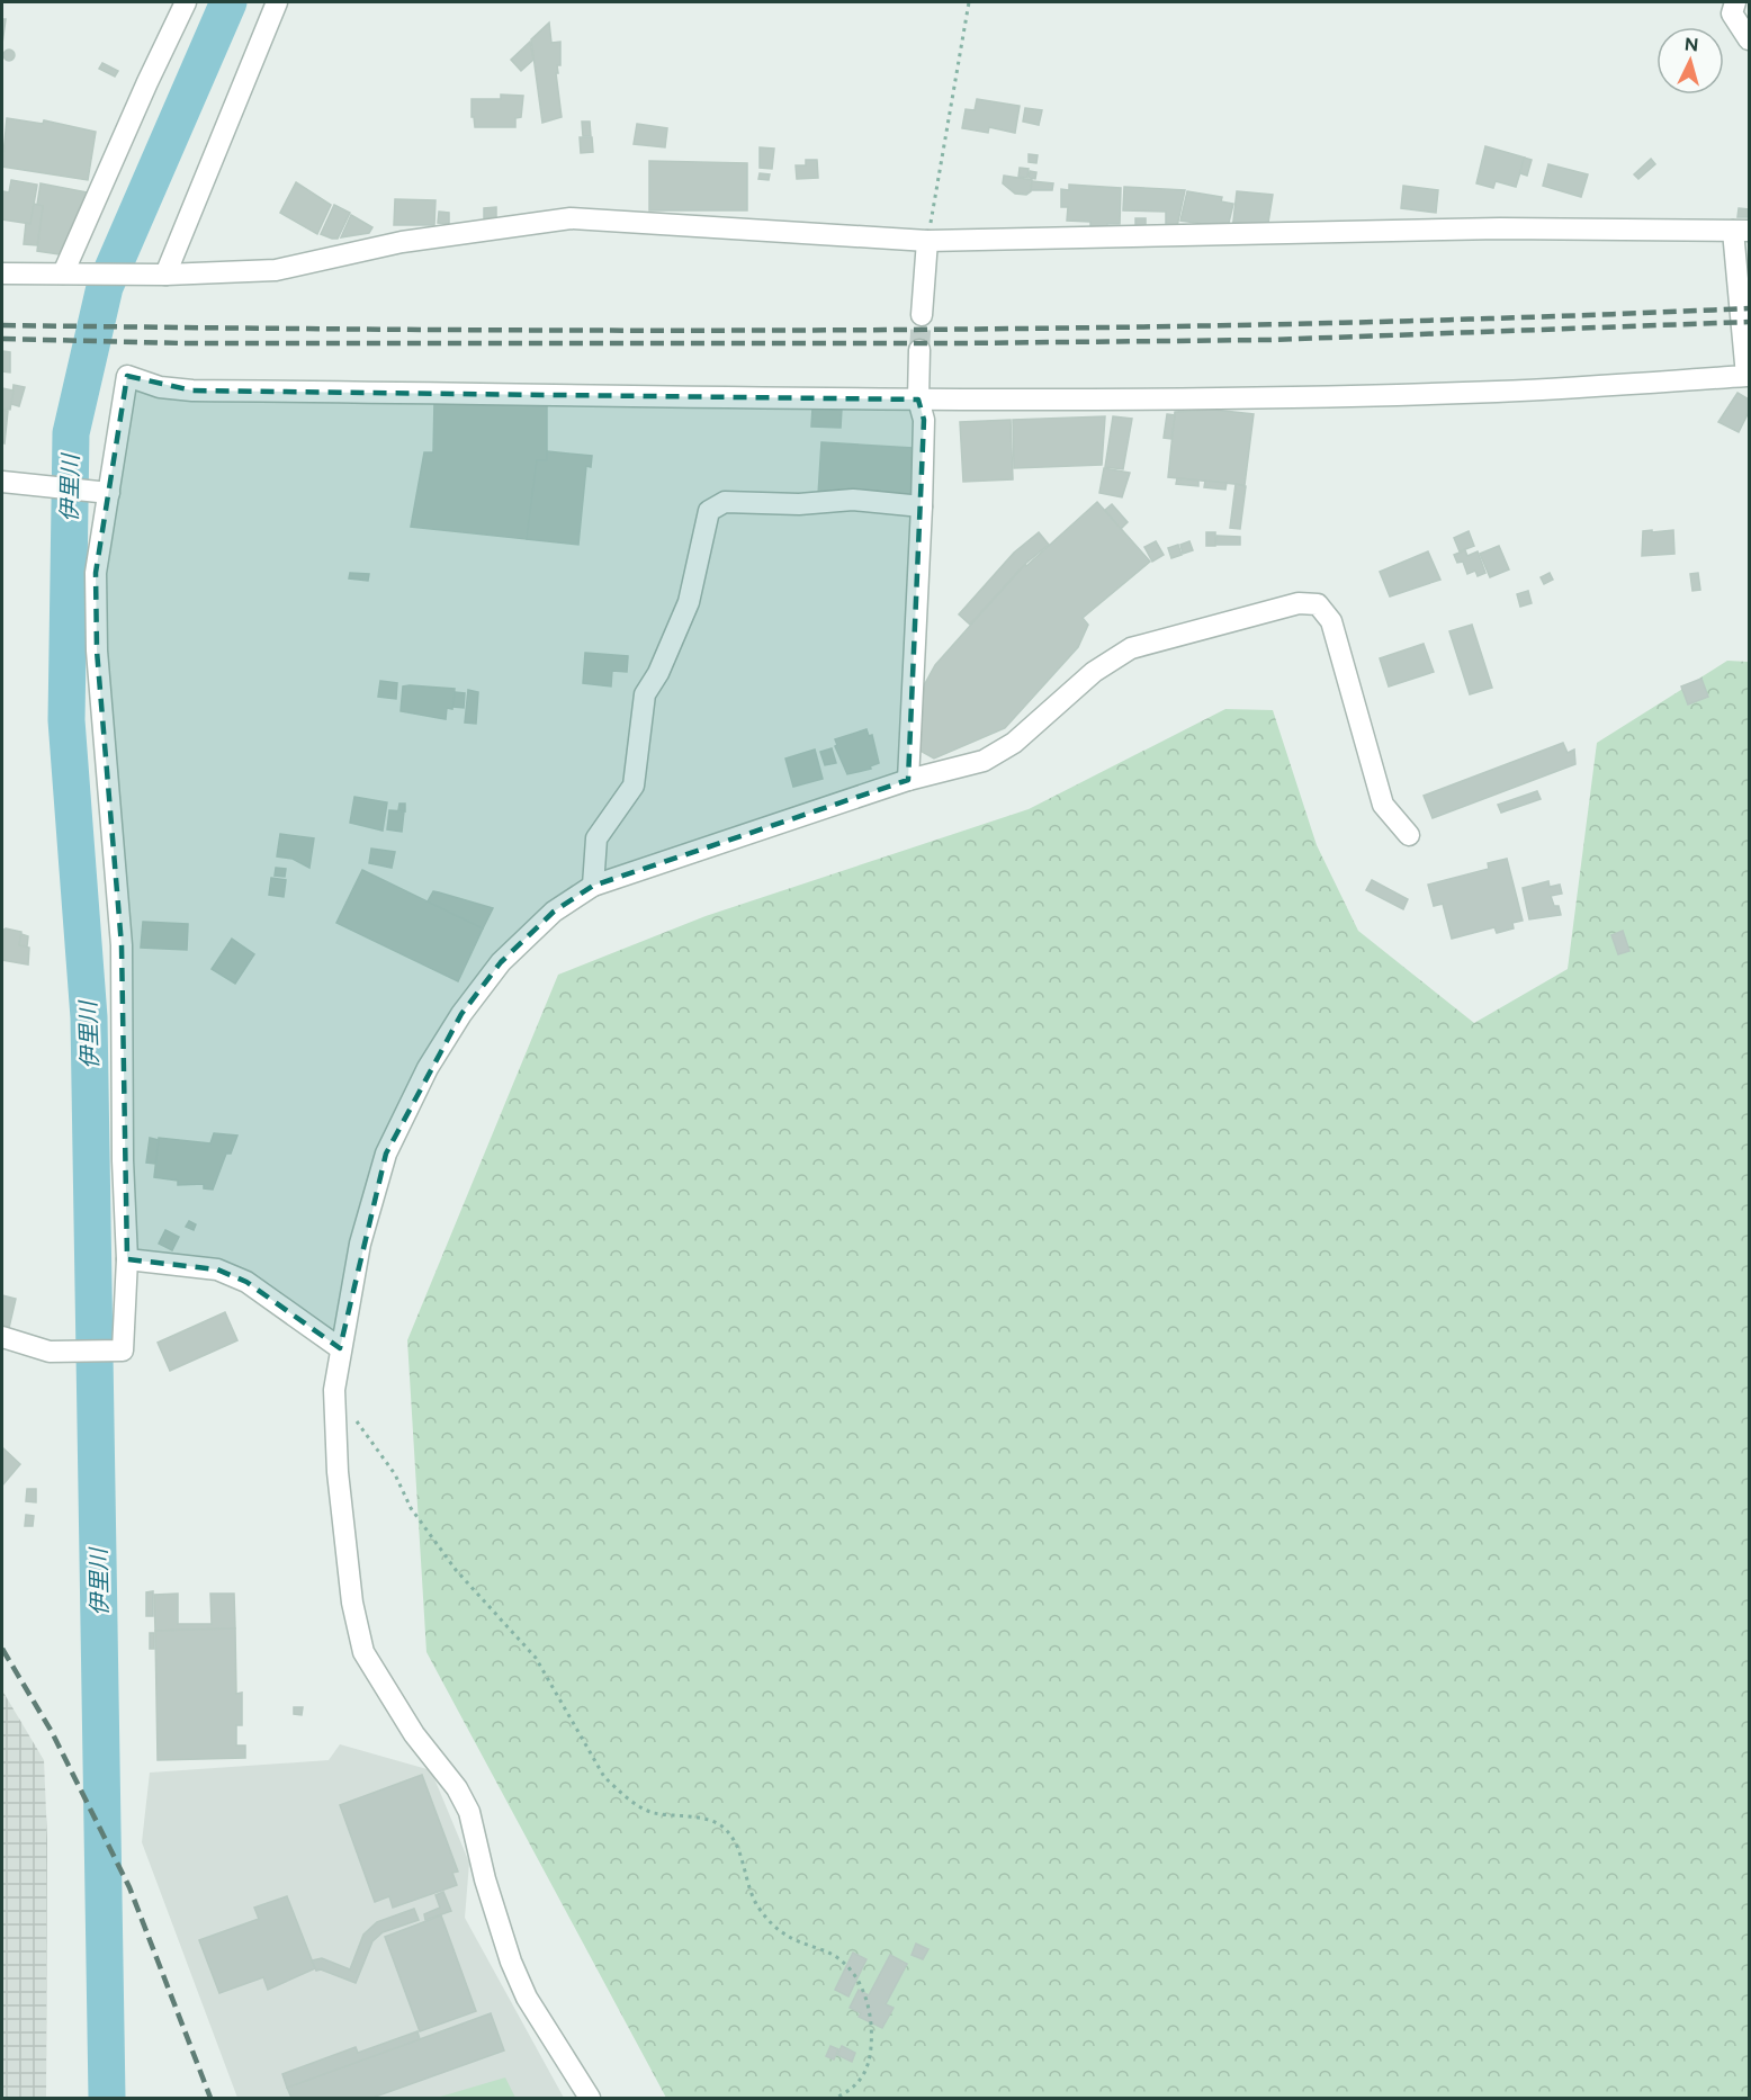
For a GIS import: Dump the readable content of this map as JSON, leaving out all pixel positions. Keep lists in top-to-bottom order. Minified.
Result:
{"water":["伊里川"],"north":"top"}
